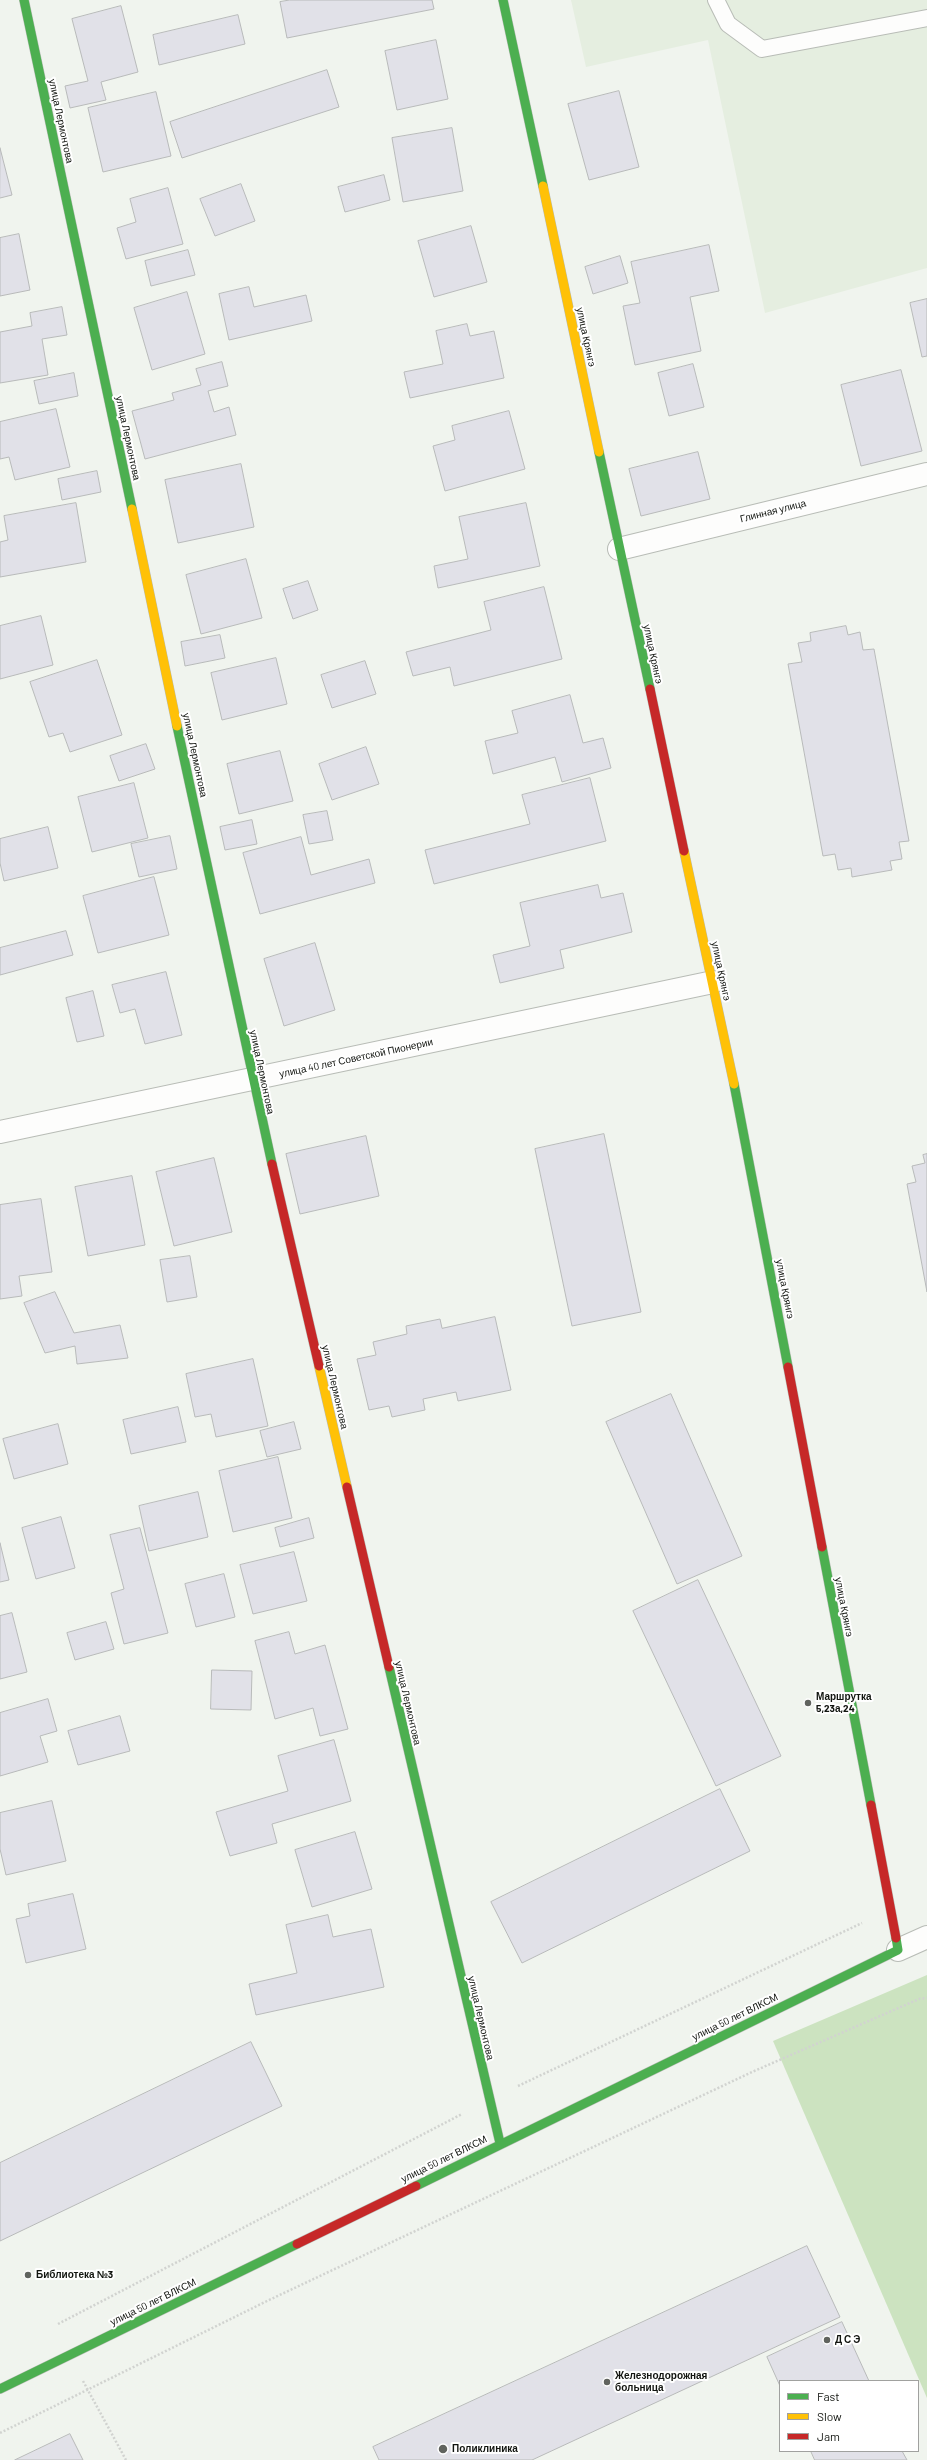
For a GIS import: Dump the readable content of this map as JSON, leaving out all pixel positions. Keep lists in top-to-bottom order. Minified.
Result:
{"streets":{"street":["улица Лермонтова","улица Крянгэ","Глинная улица","улица 40 лет Советской Пионерии","улица 50 лет ВЛКСМ"]},"crossings":[["улица Лермонтова","улица 40 лет Советской Пионерии"],["улица Лермонтова","улица 50 лет ВЛКСМ"],["улица Крянгэ","Глинная улица"],["улица Крянгэ","улица 40 лет Советской Пионерии"],["улица Крянгэ","улица 50 лет ВЛКСМ"]],"places":["Маршрутка 5,23а,24","Библиотека №3","Д С Э","Железнодорожная больница","Поликлиника"],"legend":["Fast","Slow","Jam"]}
